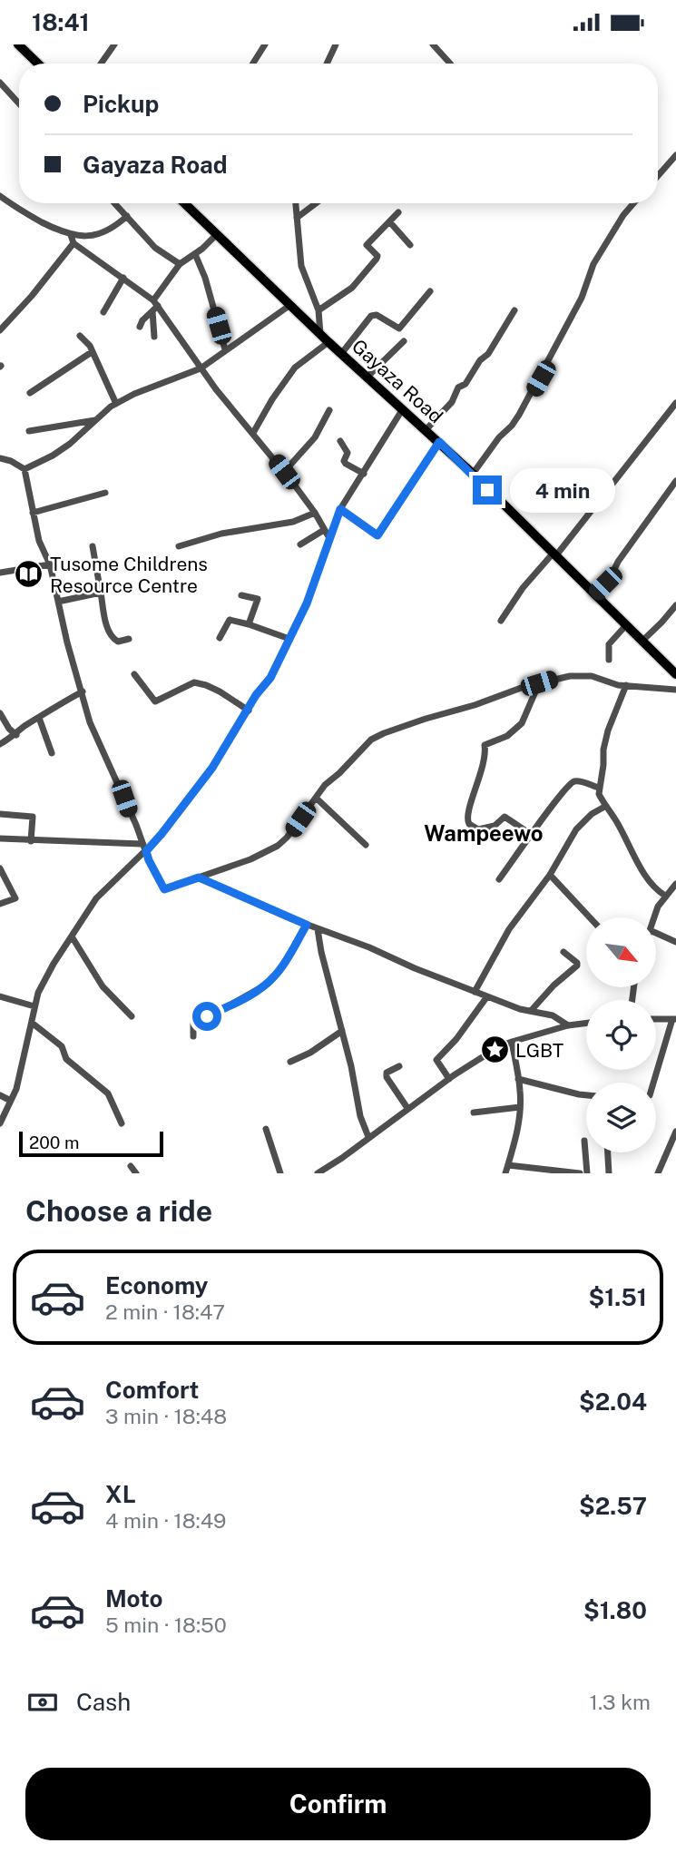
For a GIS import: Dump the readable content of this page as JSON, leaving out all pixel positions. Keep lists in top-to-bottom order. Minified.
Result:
{"streets":{"main road":["Gayaza Road"]},"districts":["Wampeewo"],"places":{"library":["Tusome Childrens Resource Centre"],"place":["LGBT"]},"scale_bar":"200 m","north":"bottom right","page":{"status":"18:41","banner":["Pickup","Gayaza Road"],"bubble":"4 min","scale":"200 m","heading":"Choose a ride","list":[{"name":"Economy","note":"2 min · 18:47","value":"$1.51"},{"name":"Comfort","note":"3 min · 18:48","value":"$2.04"},{"name":"XL","note":"4 min · 18:49","value":"$2.57"},{"name":"Moto","note":"5 min · 18:50","value":"$1.80"}],"pay":["Cash","1.3 km"],"buttons":"Confirm"}}
